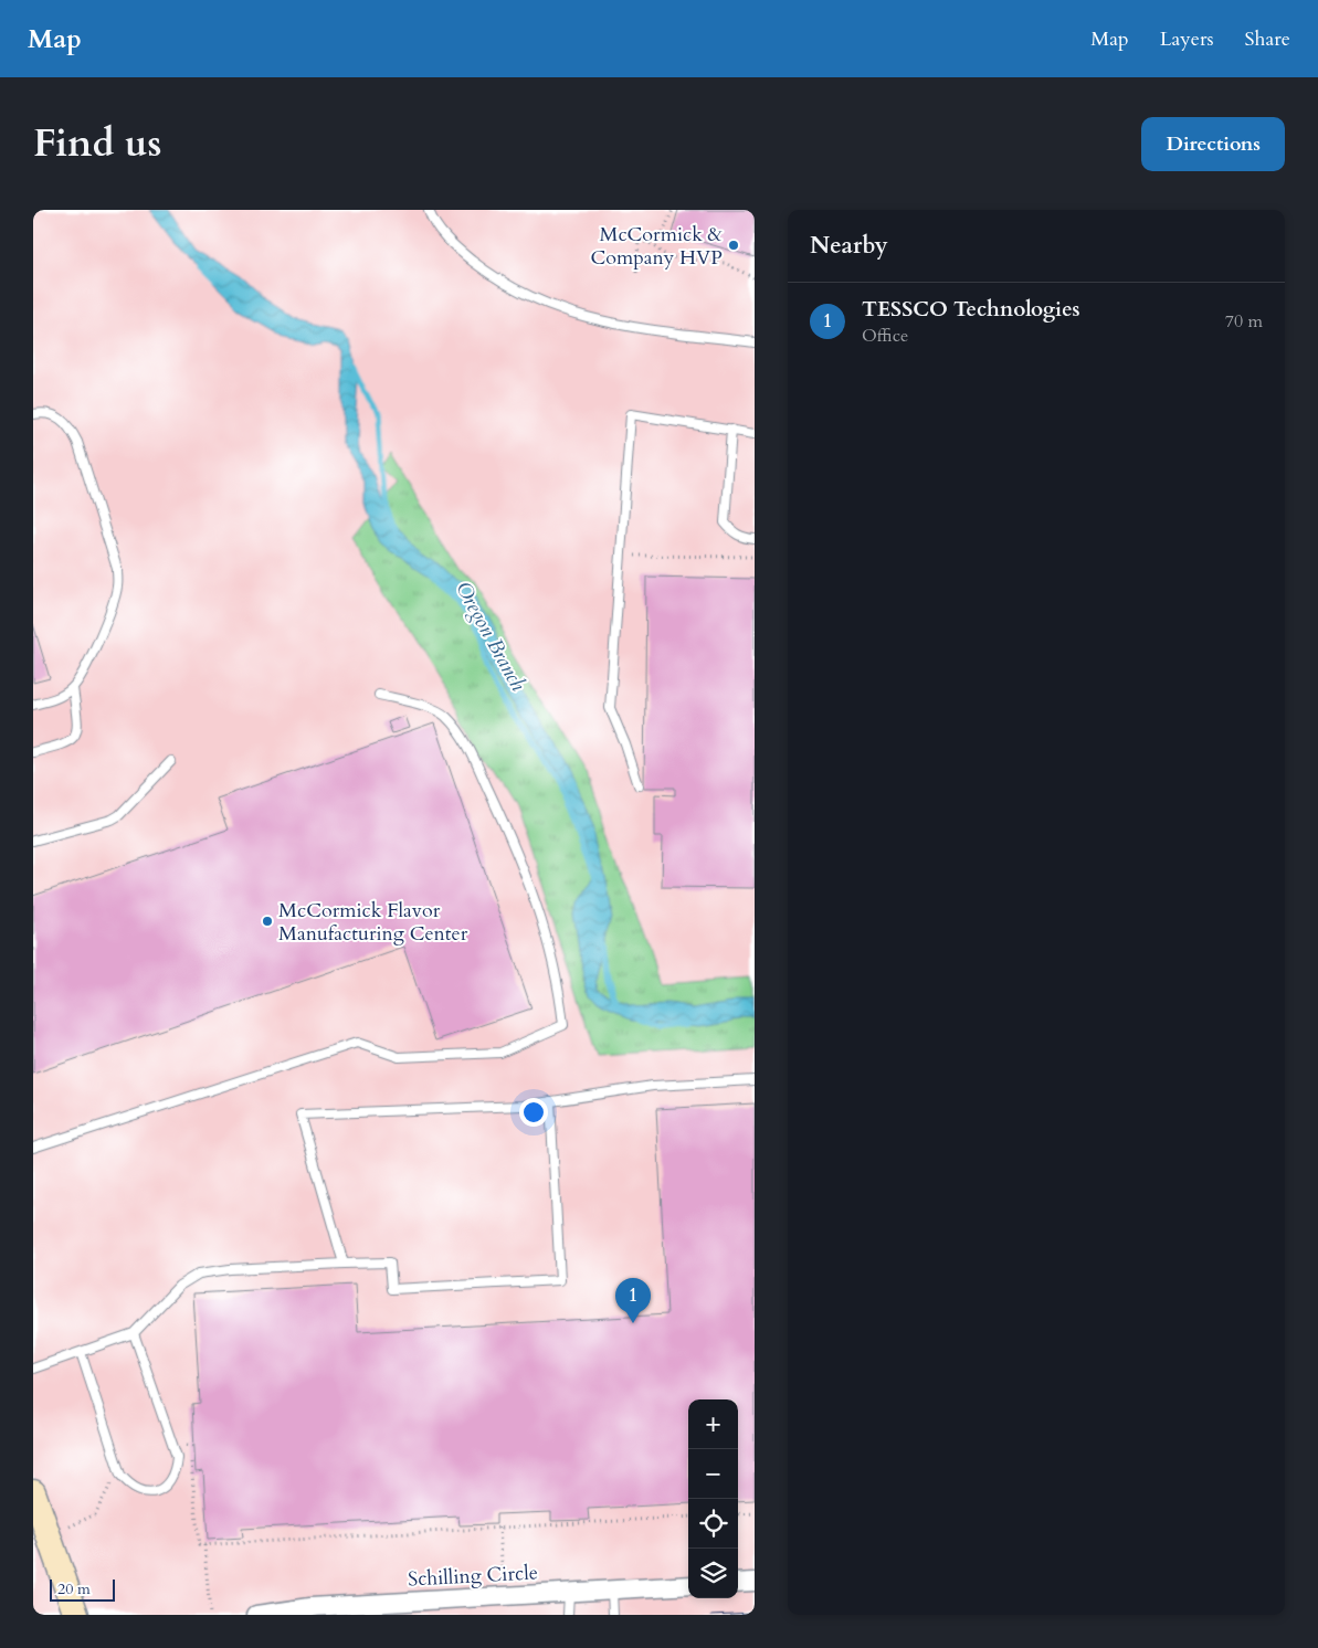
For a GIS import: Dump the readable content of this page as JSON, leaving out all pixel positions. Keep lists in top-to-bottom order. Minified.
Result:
{"streets":{"street":["Schilling Circle"]},"water":["Oregon Branch"],"places":["McCormick & Company HVP","McCormick Flavor Manufacturing Center"],"scale_bar":"20 m","page":{"header":"Map","nav":["Map","Layers","Share"],"title":"Find us","buttons":"Directions","heading":"Nearby","list":[{"mark":"1","name":"TESSCO Technologies","note":"Office","value":"70 m"}],"pins":"1","map_buttons":["+","−"],"scale":"20 m"}}
